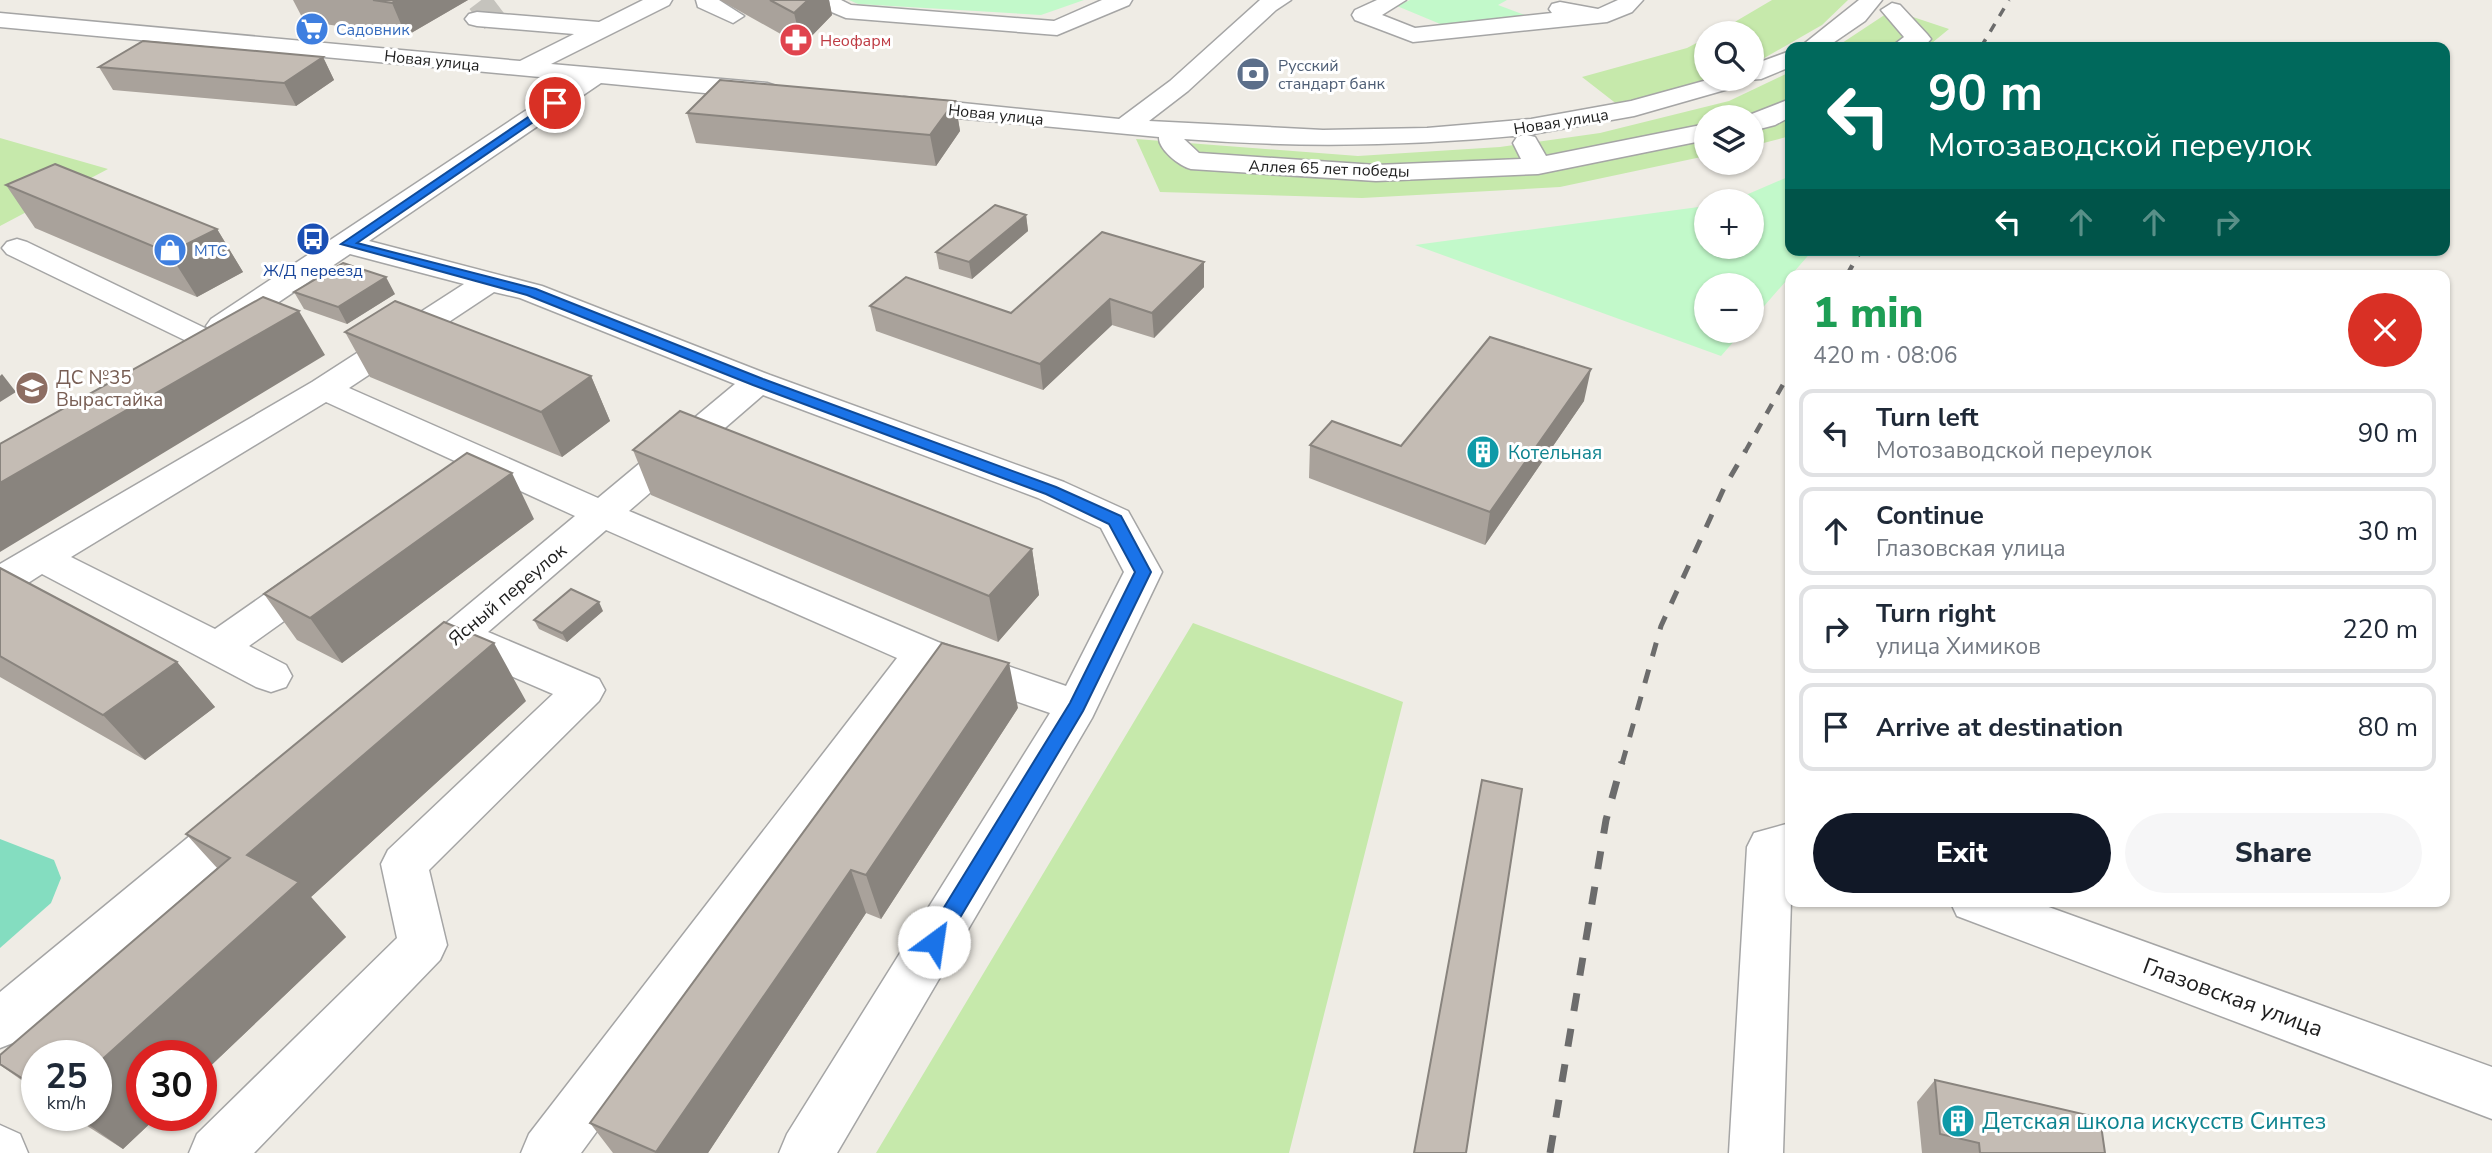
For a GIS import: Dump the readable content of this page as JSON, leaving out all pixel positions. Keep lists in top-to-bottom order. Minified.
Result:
{"streets":{"street":["Новая улица","Аллея 65 лет победы","Ясный переулок","Глазовская улица"]},"places":{"supermarket":["Садовник"],"pharmacy":["Неофарм"],"bank":["Русский стандарт банк"],"bus stop":["Ж/Д переезд"],"shop":["МТС"],"school or university":["ДС №35 Вырастайка"],"building":["Котельная","Детская школа искусств Синтез"]},"page":{"map_buttons":["+","−"],"turn":["90 m","Мотозаводской переулок"],"heading":["1 min","420 m · 08:06"],"list":[{"name":"Turn left","note":"Мотозаводской переулок","value":"90 m"},{"name":"Continue","note":"Глазовская улица","value":"30 m"},{"name":"Turn right","note":"улица Химиков","value":"220 m"},{"name":"Arrive at destination","value":"80 m"}],"buttons":["Exit","Share"],"speed":"25 km/h","limit":"30"}}
